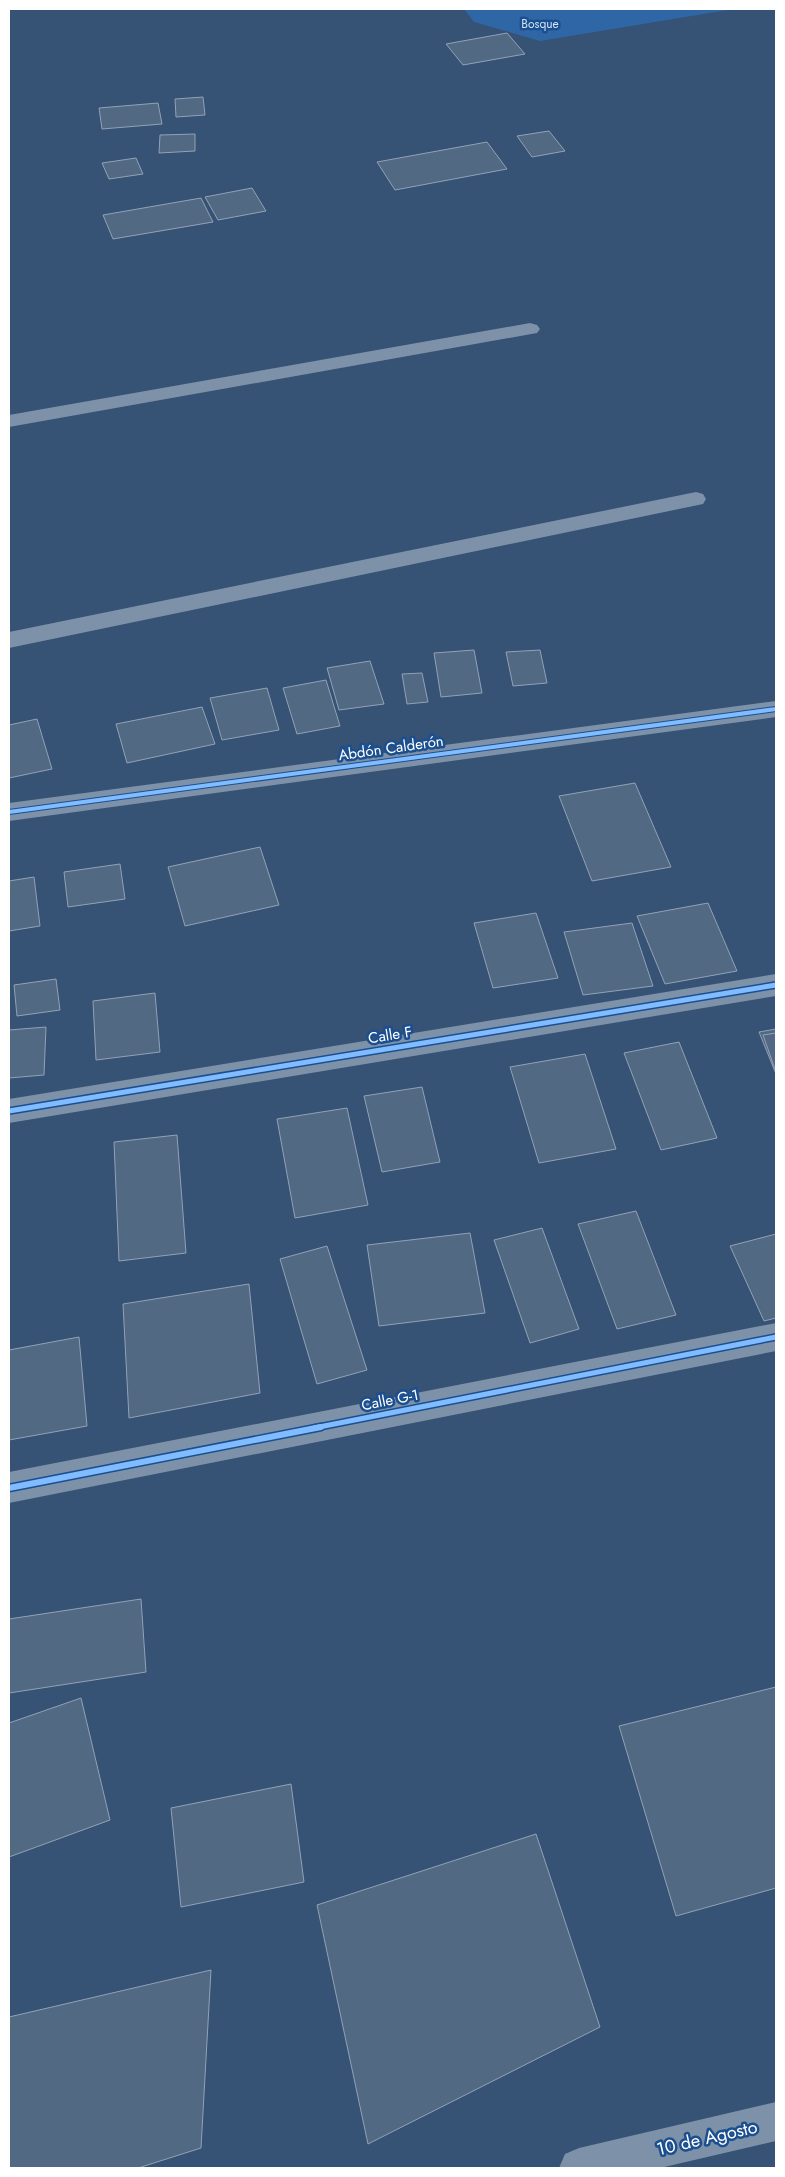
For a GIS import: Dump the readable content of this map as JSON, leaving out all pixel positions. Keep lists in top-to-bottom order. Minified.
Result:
{"streets":{"street":["Abdón Calderón","Calle F","Calle G-1","10 de Agosto"]},"parks":["Bosque"]}
